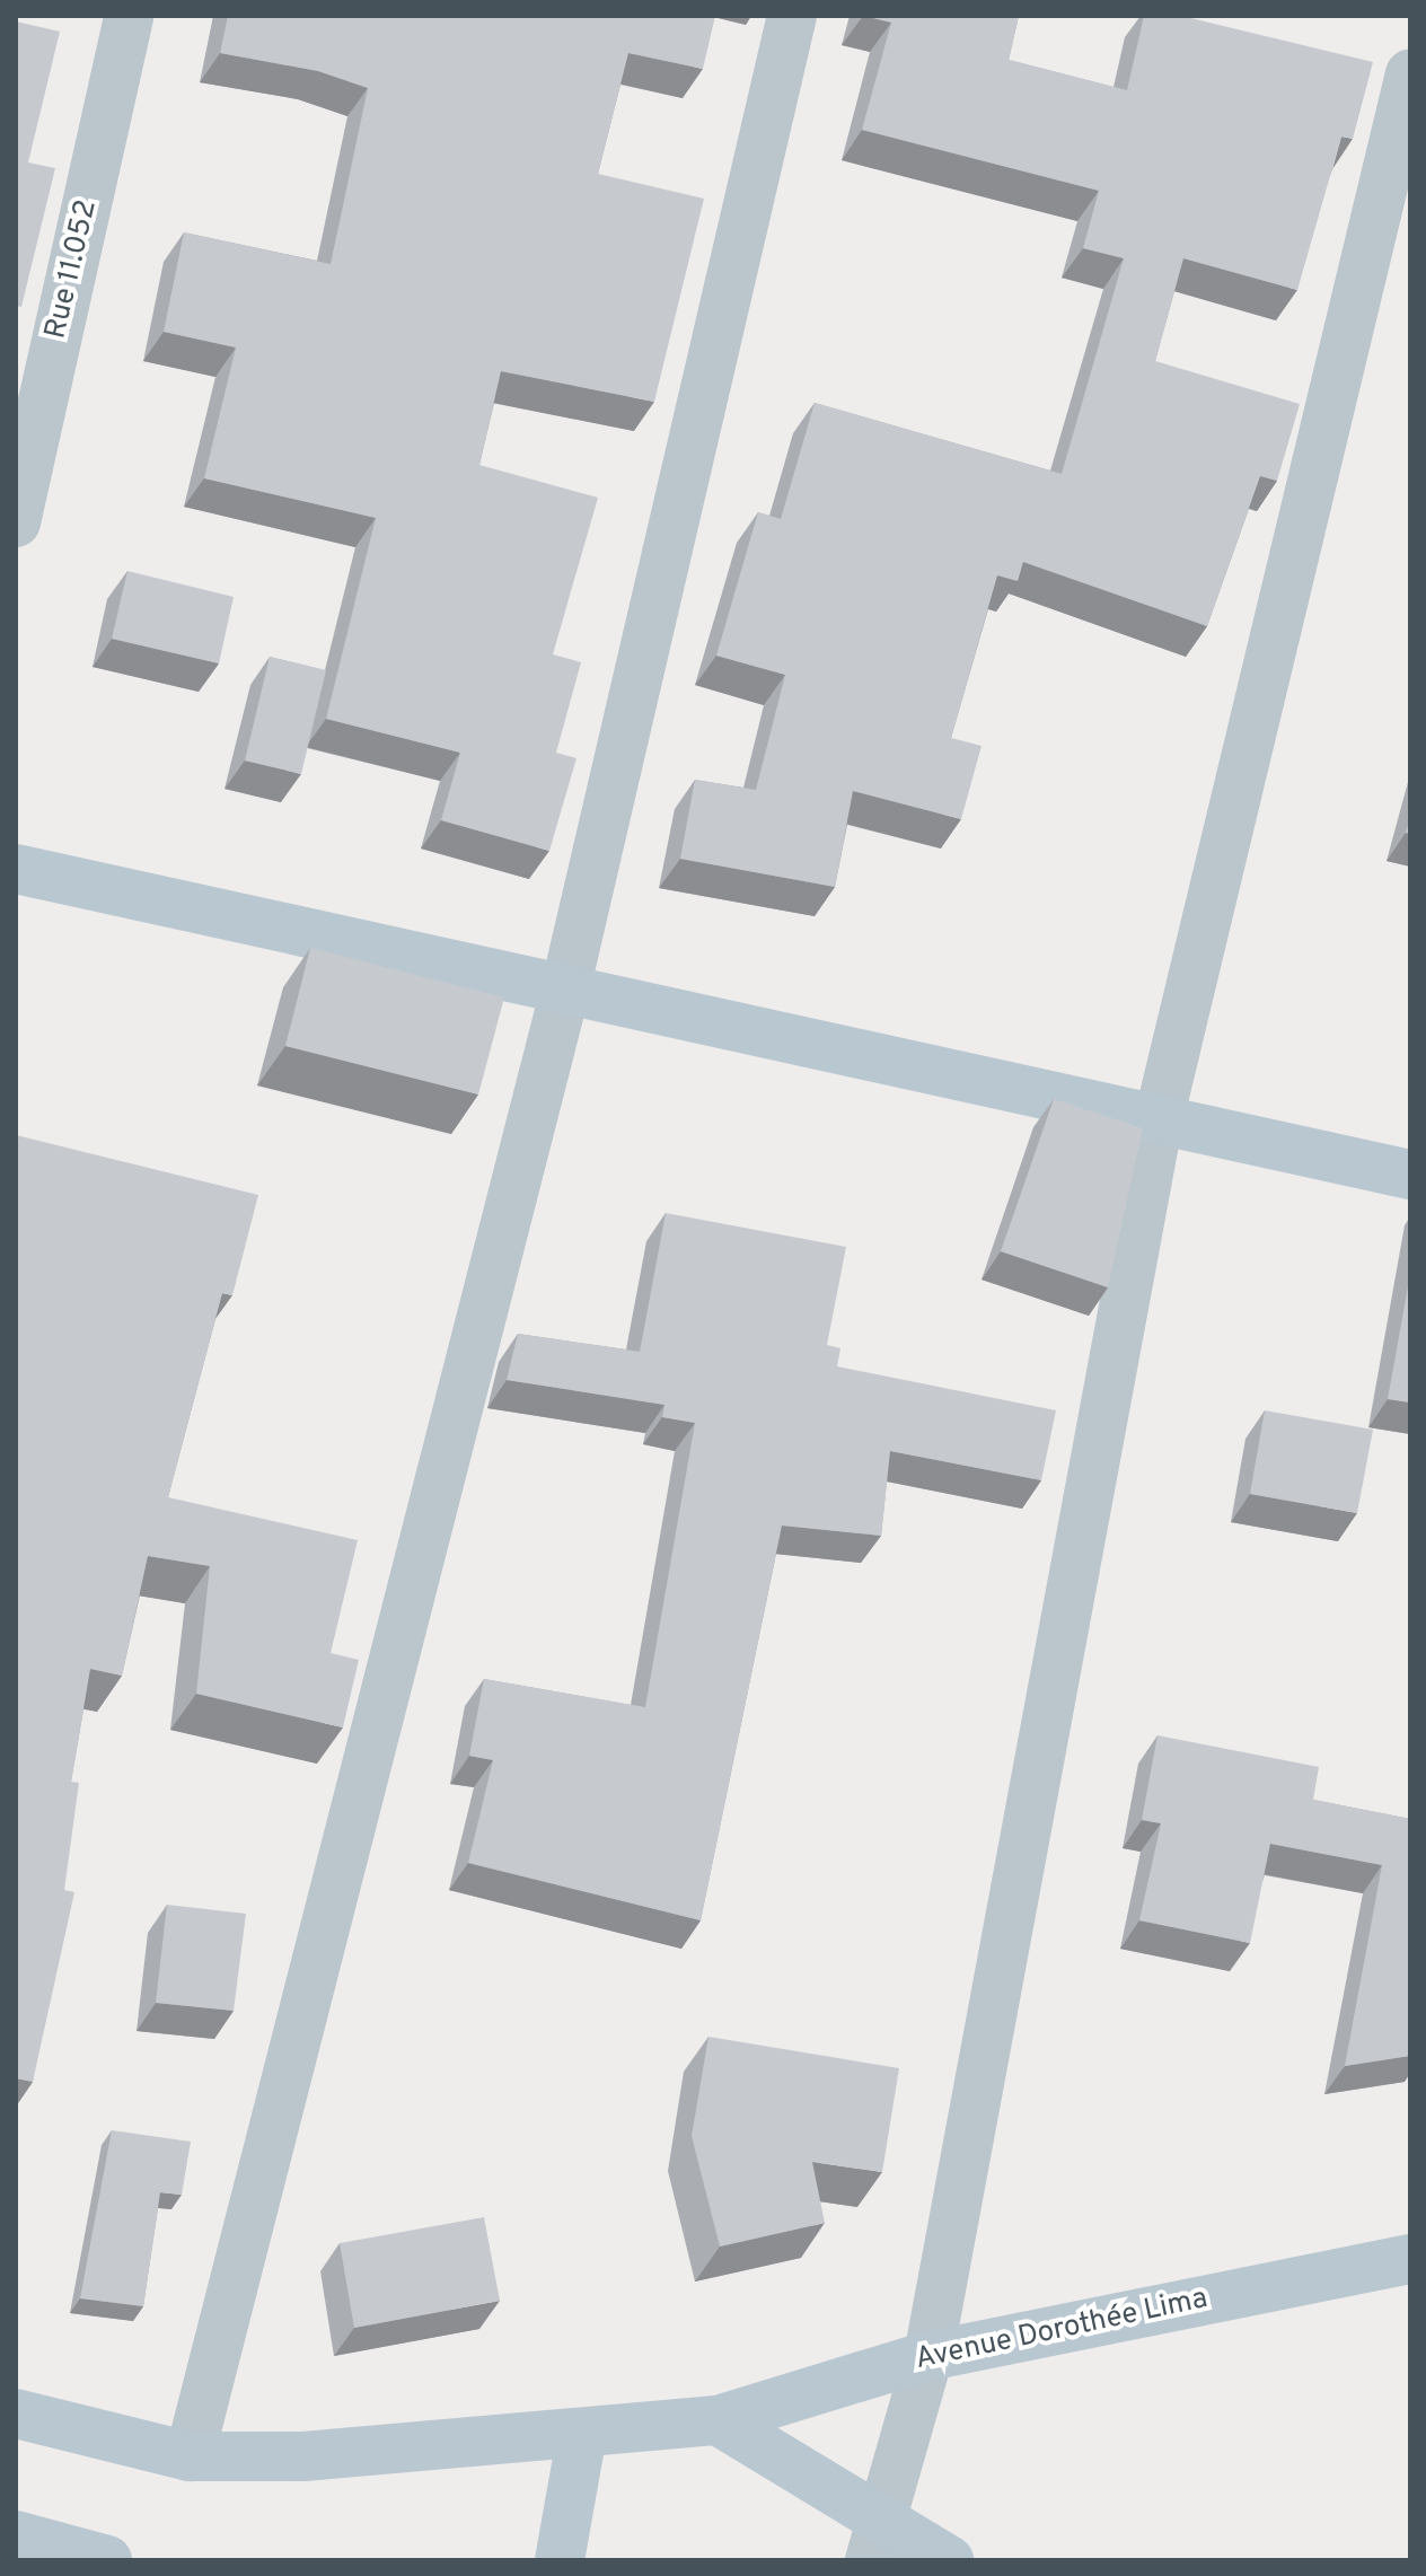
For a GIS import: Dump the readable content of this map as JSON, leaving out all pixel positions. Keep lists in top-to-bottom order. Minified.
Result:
{"streets":{"main road":["Avenue Dorothée Lima"],"street":["Rue 11.052"]}}
